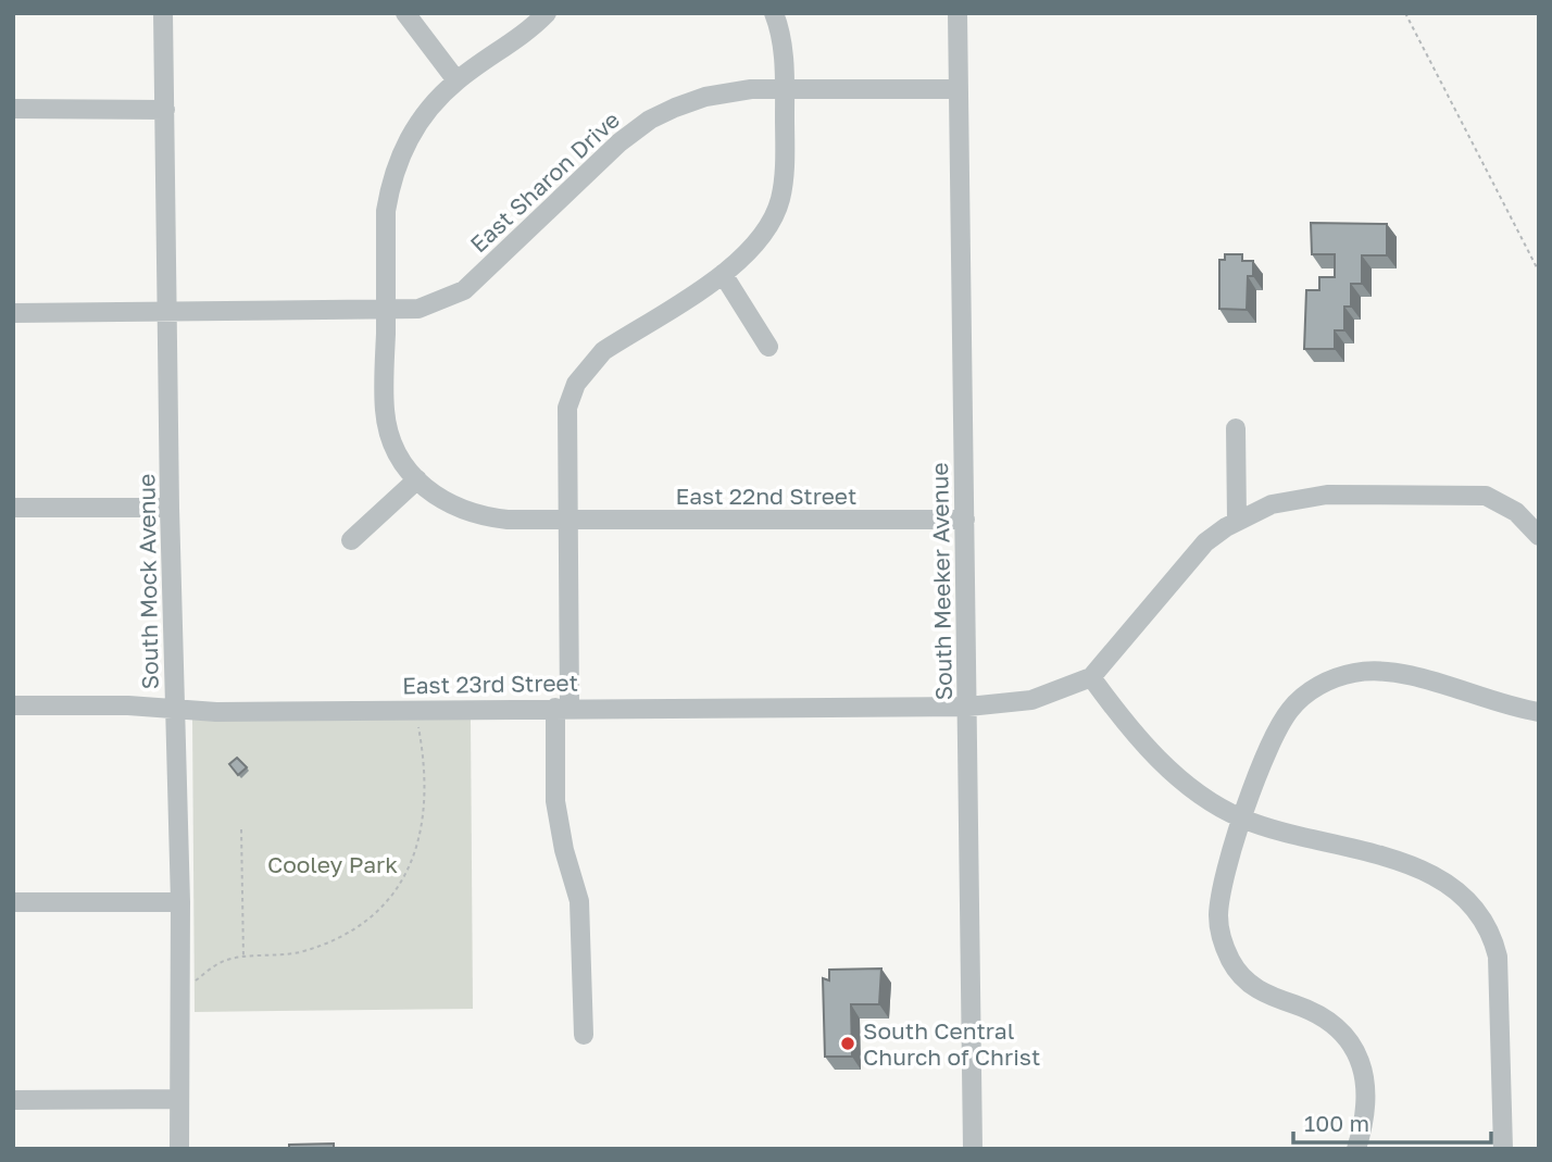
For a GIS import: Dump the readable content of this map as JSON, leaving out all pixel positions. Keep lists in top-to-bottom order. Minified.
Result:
{"streets":{"street":["East Sharon Drive","East 22nd Street","South Mock Avenue","South Meeker Avenue","East 23rd Street"]},"crossings":[["East Sharon Drive","East 22nd Street"],["East Sharon Drive","South Mock Avenue"],["East Sharon Drive","South Meeker Avenue"],["East 22nd Street","South Meeker Avenue"],["South Mock Avenue","East 23rd Street"],["South Meeker Avenue","East 23rd Street"]],"parks":["Cooley Park"],"places":["South Central Church of Christ"],"scale_bar":"100 m"}
